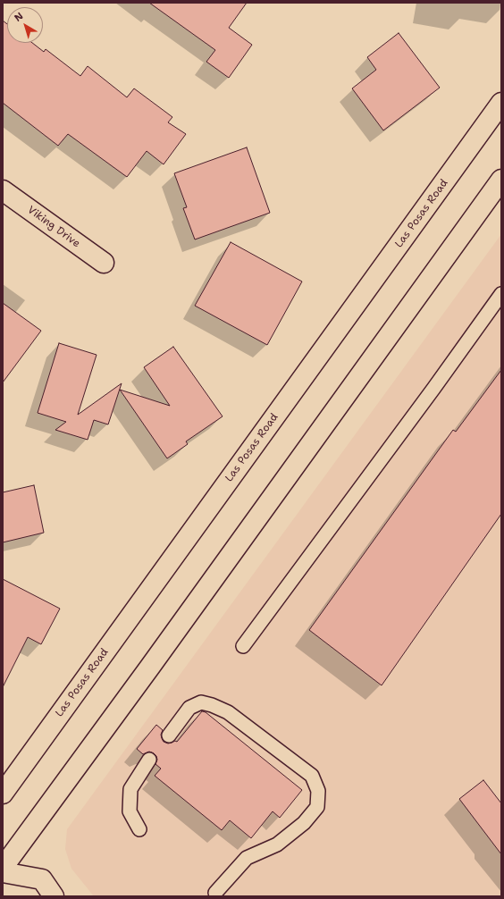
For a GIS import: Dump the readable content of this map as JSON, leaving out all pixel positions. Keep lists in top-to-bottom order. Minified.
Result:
{"streets":{"main road":["Las Posas Road","Viking Drive"]},"north":"top left"}
